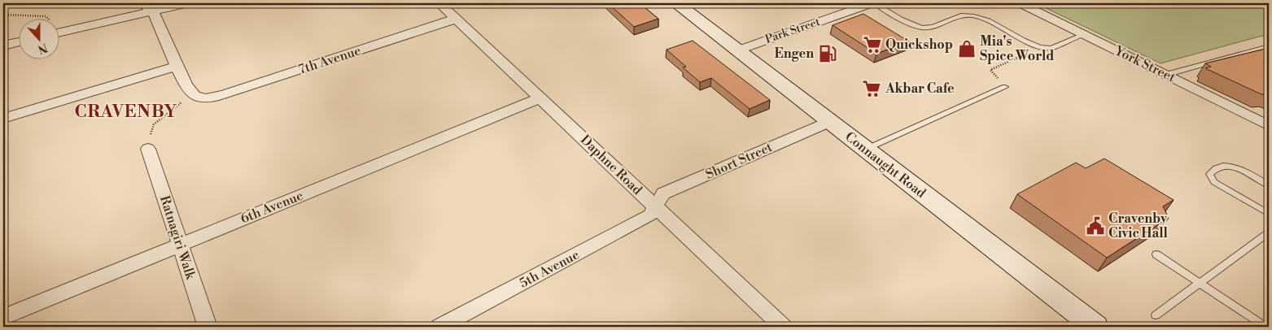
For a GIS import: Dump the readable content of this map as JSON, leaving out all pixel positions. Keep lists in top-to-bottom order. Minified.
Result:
{"streets":{"street":["Park Street","7th Avenue","York Street","Short Street","Daphne Road","Connaught Road","6th Avenue","Ratnagiri Walk","5th Avenue"]},"crossings":[["Park Street","Connaught Road"],["7th Avenue","Daphne Road"],["Short Street","Daphne Road"],["Short Street","Connaught Road"],["Short Street","5th Avenue"],["Daphne Road","6th Avenue"],["Daphne Road","5th Avenue"],["6th Avenue","Ratnagiri Walk"]],"districts":["CRAVENBY"],"places":{"supermarket":["Quickshop","Akbar Cafe"],"shop":["Mia's Spice World"],"fuel station":["Engen"],"public building":["Cravenby Civic Hall"]},"north":"bottom"}
